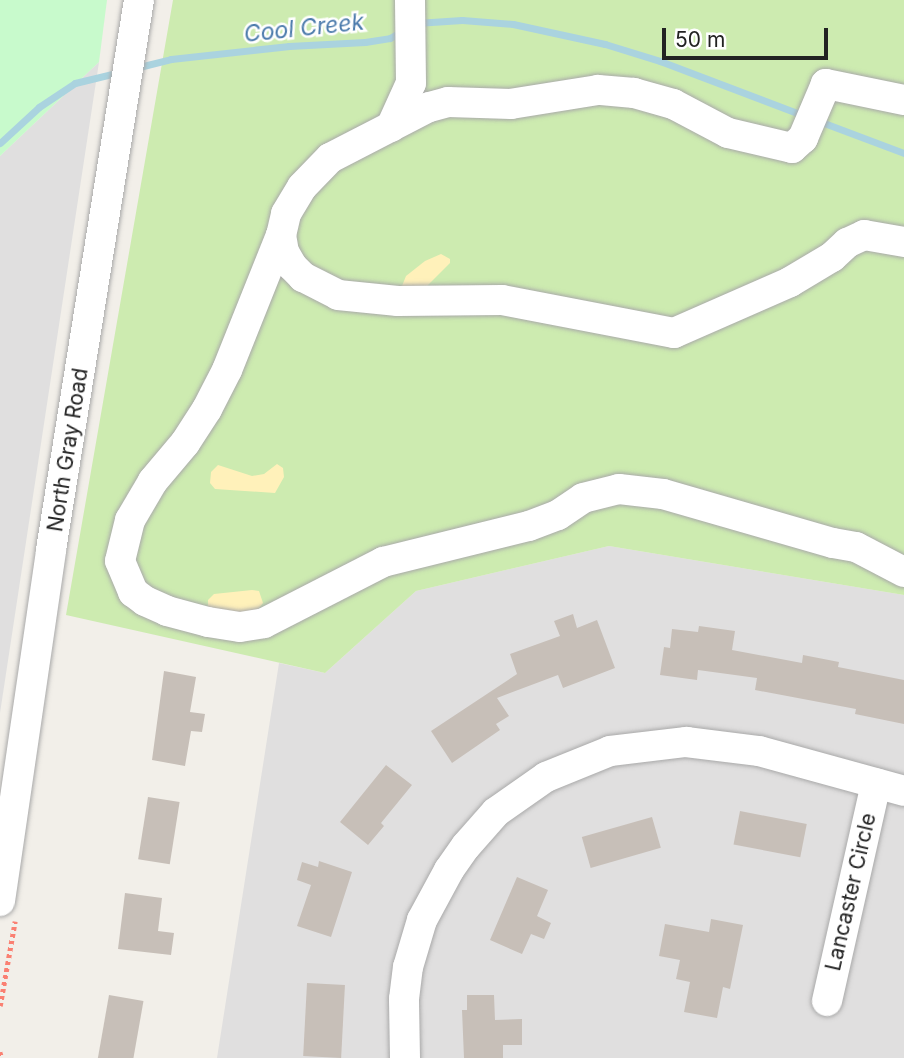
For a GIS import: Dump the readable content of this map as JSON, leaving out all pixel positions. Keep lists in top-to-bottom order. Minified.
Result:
{"streets":{"street":["North Gray Road","Lancaster Circle"]},"water":["Cool Creek"],"scale_bar":"50 m"}
